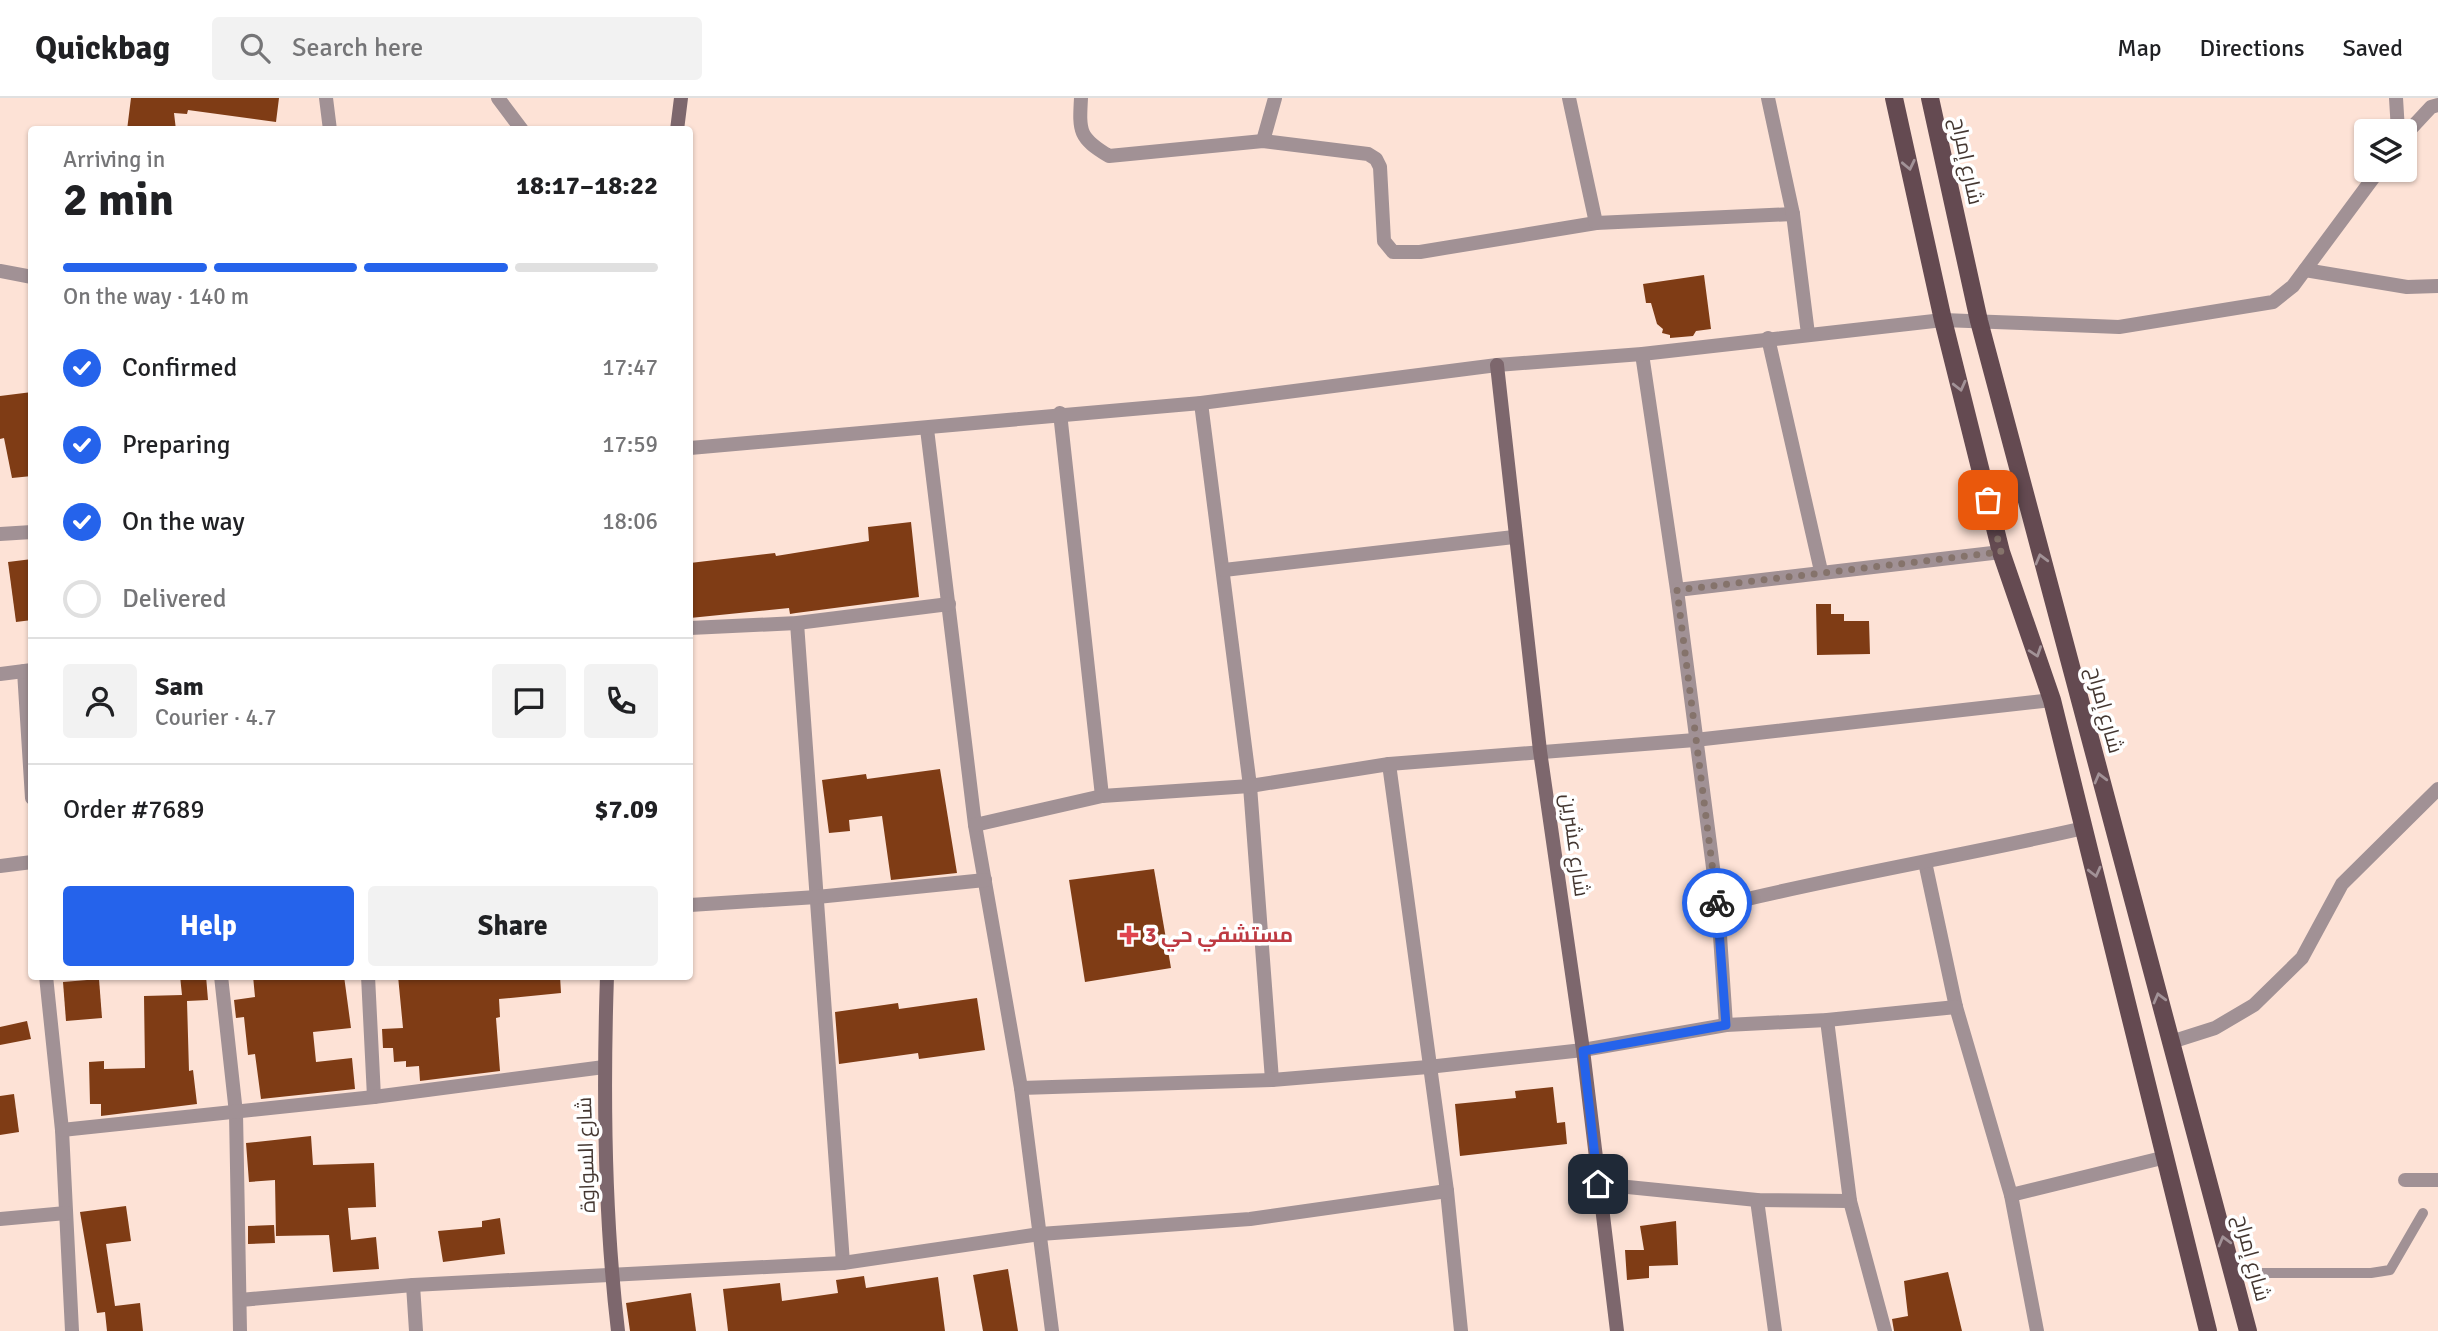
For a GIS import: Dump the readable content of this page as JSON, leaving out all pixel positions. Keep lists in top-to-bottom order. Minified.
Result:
{"streets":{"main road":["شارع إمراح"],"street":["شارع عشرين","شارع السواوة"]},"places":{"health":["مستشفي حي 3"]},"page":{"header":"Quickbag","search":"Search here","nav":["Map","Directions","Saved"],"heading":["2 min","Arriving in","18:17–18:22"],"panel":["Sam","Courier · 4.7","Order #7689","$7.09"],"bar":"On the way · 140 m","list":[["Confirmed","17:47"],["Preparing","17:59"],["On the way","18:06"],"Delivered"],"buttons":["Help","Share"]}}
